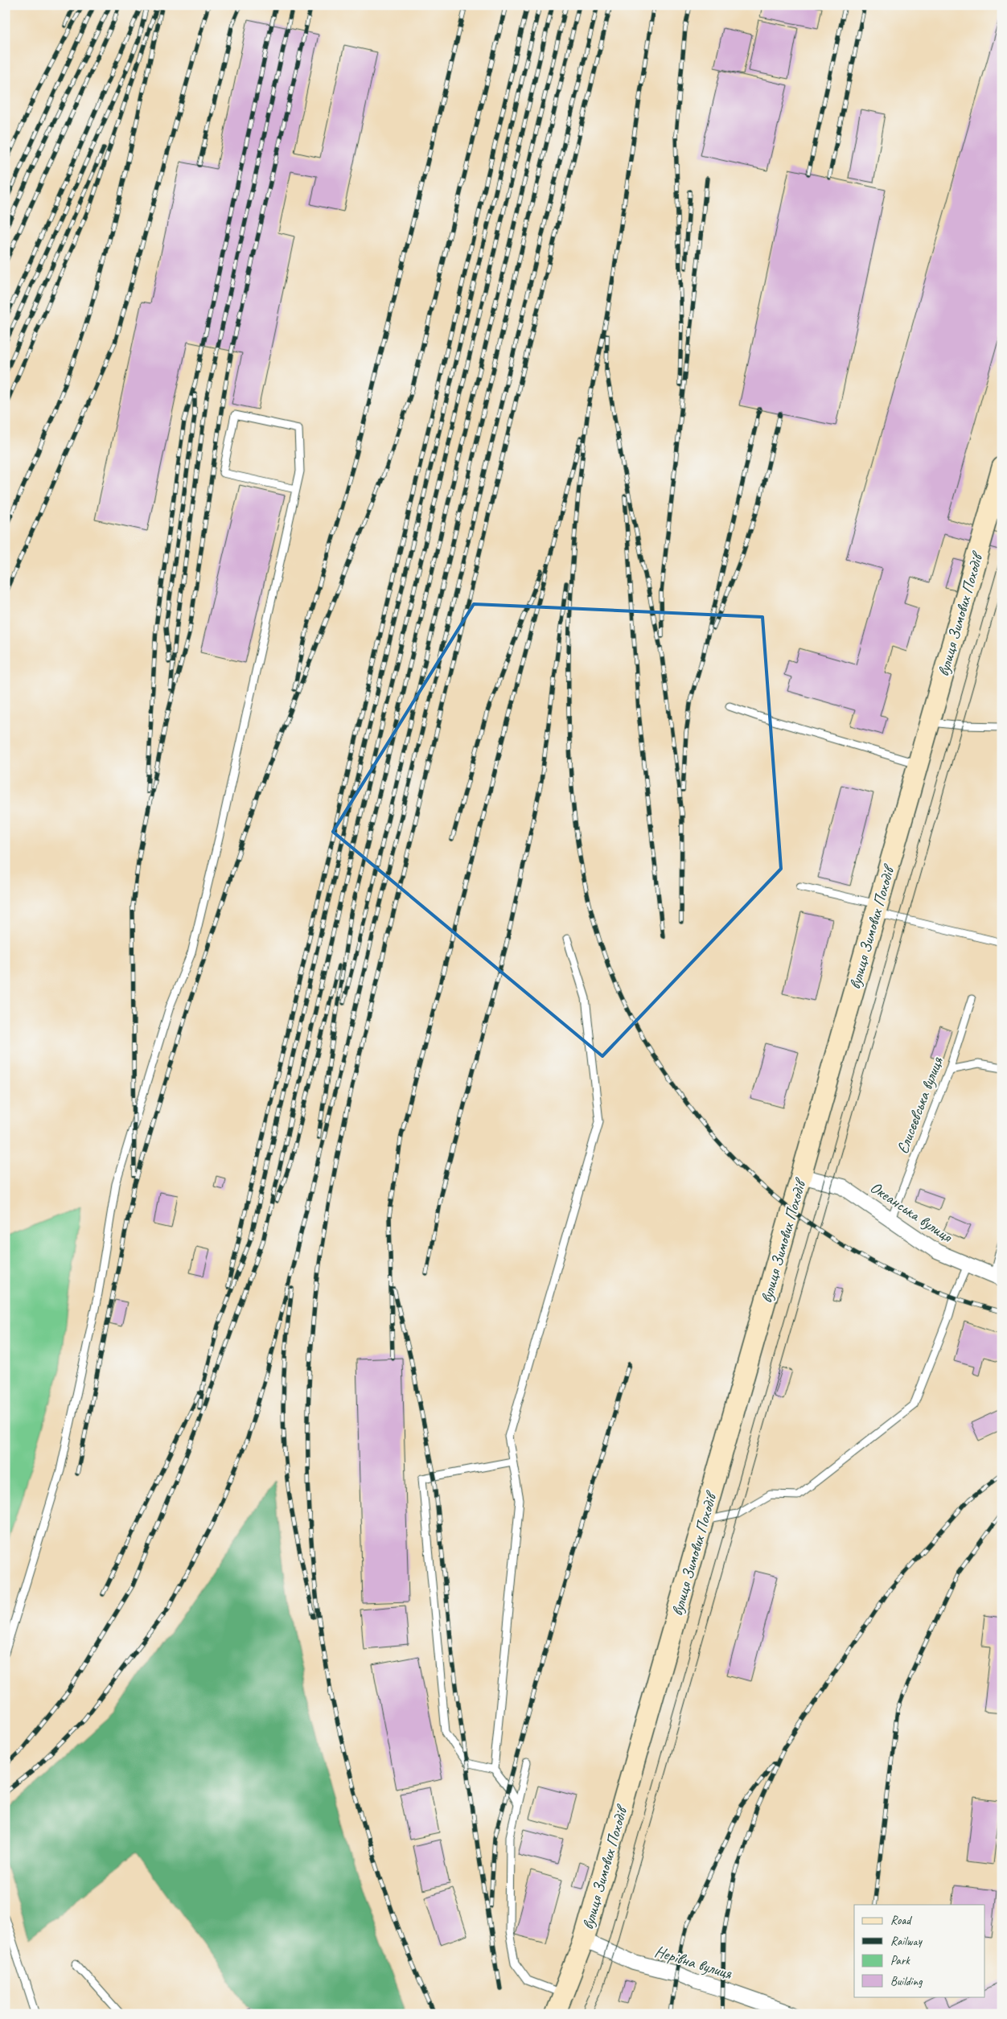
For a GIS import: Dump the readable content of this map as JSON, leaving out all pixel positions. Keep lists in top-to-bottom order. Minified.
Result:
{"streets":{"main road":["вулиця Зимових Походів"],"street":["Океанська вулиця","Нерівна вулиця"],"lane":["Єлисєєвська вулиця"]},"crossings":[["вулиця Зимових Походів","Океанська вулиця"],["вулиця Зимових Походів","Нерівна вулиця"],["Єлисєєвська вулиця","Океанська вулиця"]],"legend":["Road","Railway","Park","Building"]}
